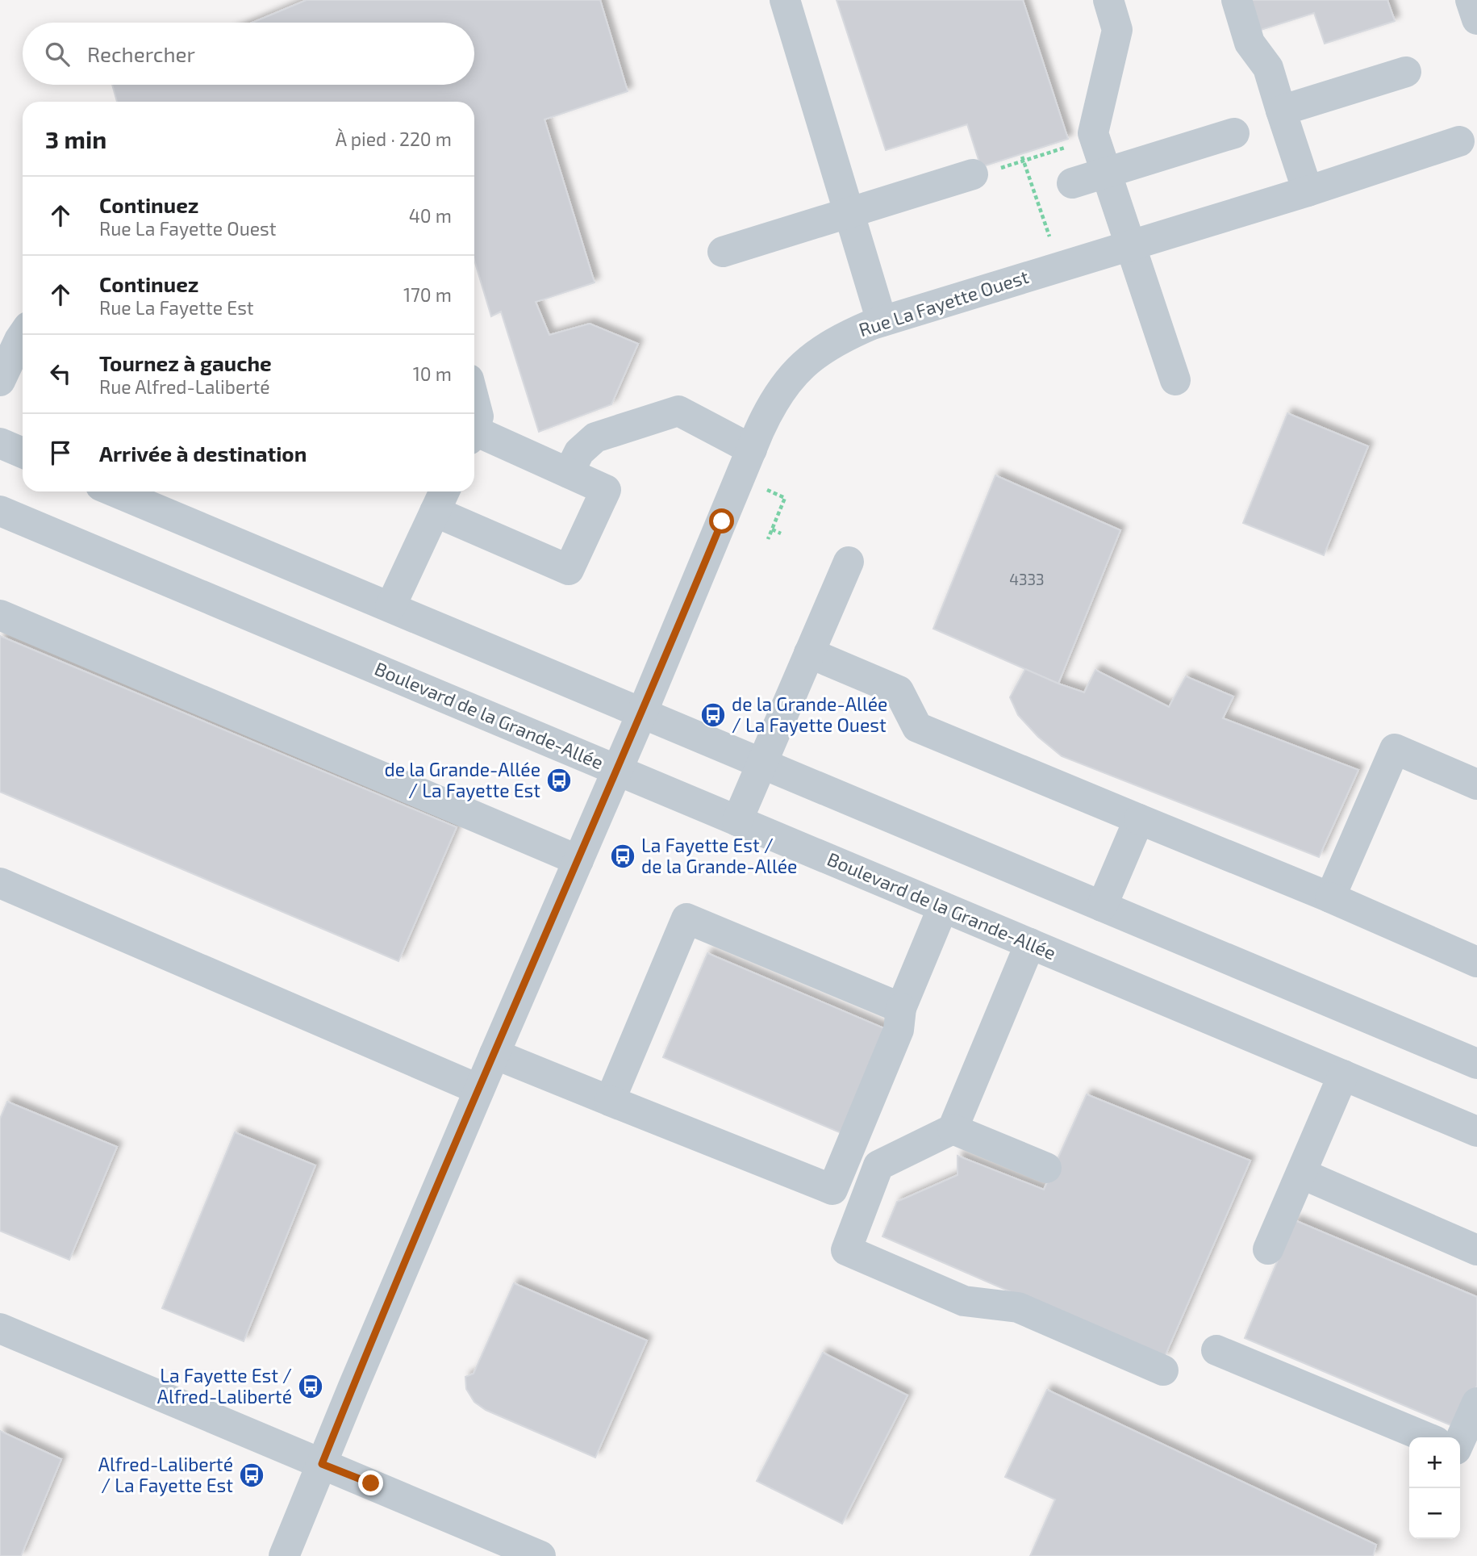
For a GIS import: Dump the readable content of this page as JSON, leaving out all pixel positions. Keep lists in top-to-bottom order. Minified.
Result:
{"streets":{"street":["Rue La Fayette Ouest","Boulevard de la Grande-Allée"]},"crossings":[["Rue La Fayette Ouest","Boulevard de la Grande-Allée"]],"places":{"bus stop":["de la Grande-Allée / La Fayette Ouest","de la Grande-Allée / La Fayette Est","La Fayette Est / de la Grande-Allée","La Fayette Est / Alfred-Laliberté","Alfred-Laliberté / La Fayette Est"]},"house_numbers":["4333"],"page":{"search":"Rechercher","heading":["3 min","À pied · 220 m"],"list":[["Continuez","Rue La Fayette Ouest","40 m"],["Continuez","Rue La Fayette Est","170 m"],["Tournez à gauche","Rue Alfred-Laliberté","10 m"],"Arrivée à destination"],"map_buttons":["+","−"]}}
